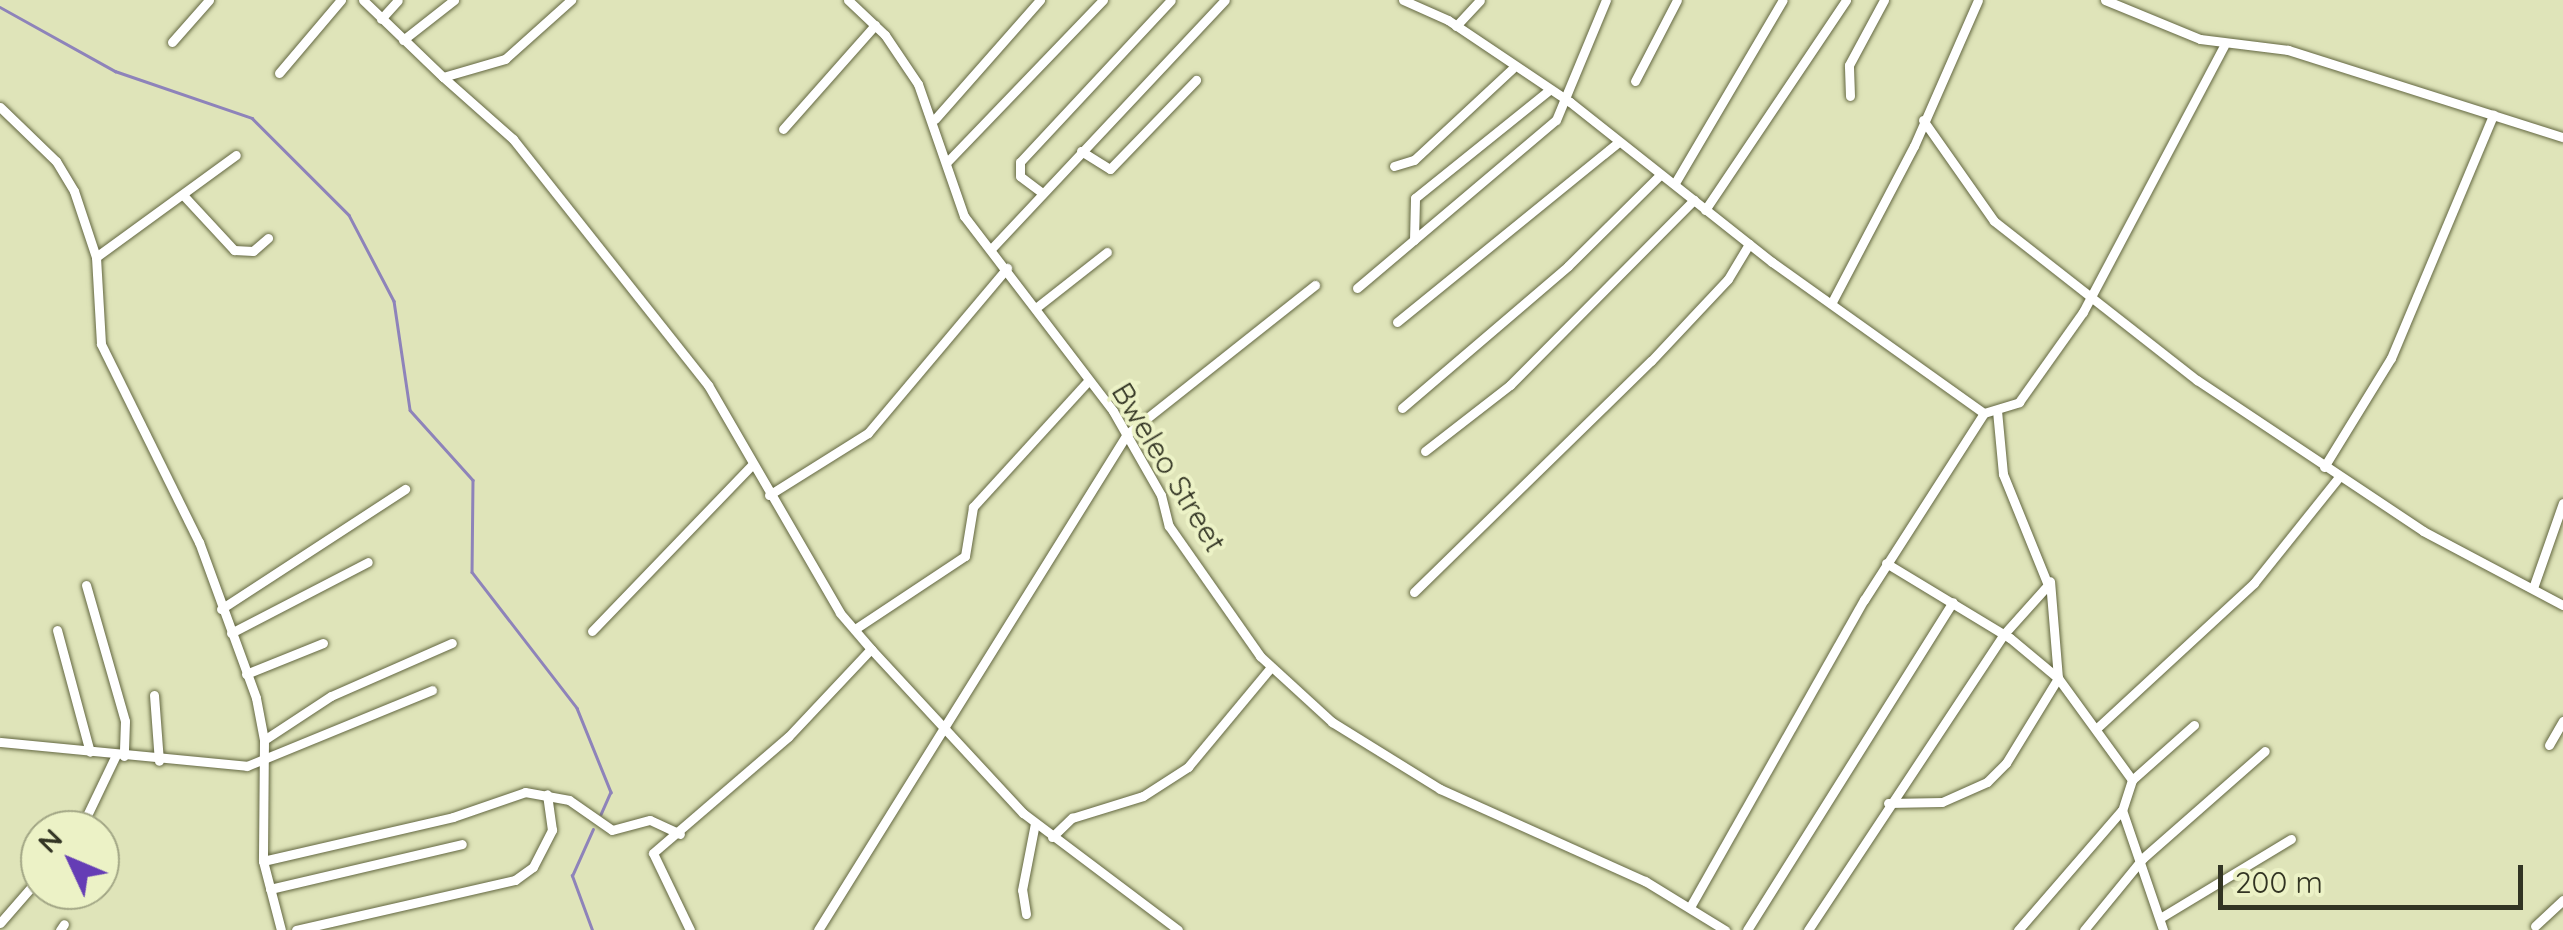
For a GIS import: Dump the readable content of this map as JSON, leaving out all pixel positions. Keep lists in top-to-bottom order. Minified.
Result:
{"streets":{"street":["Bweleo Street"]},"scale_bar":"200 m","north":"top left"}
